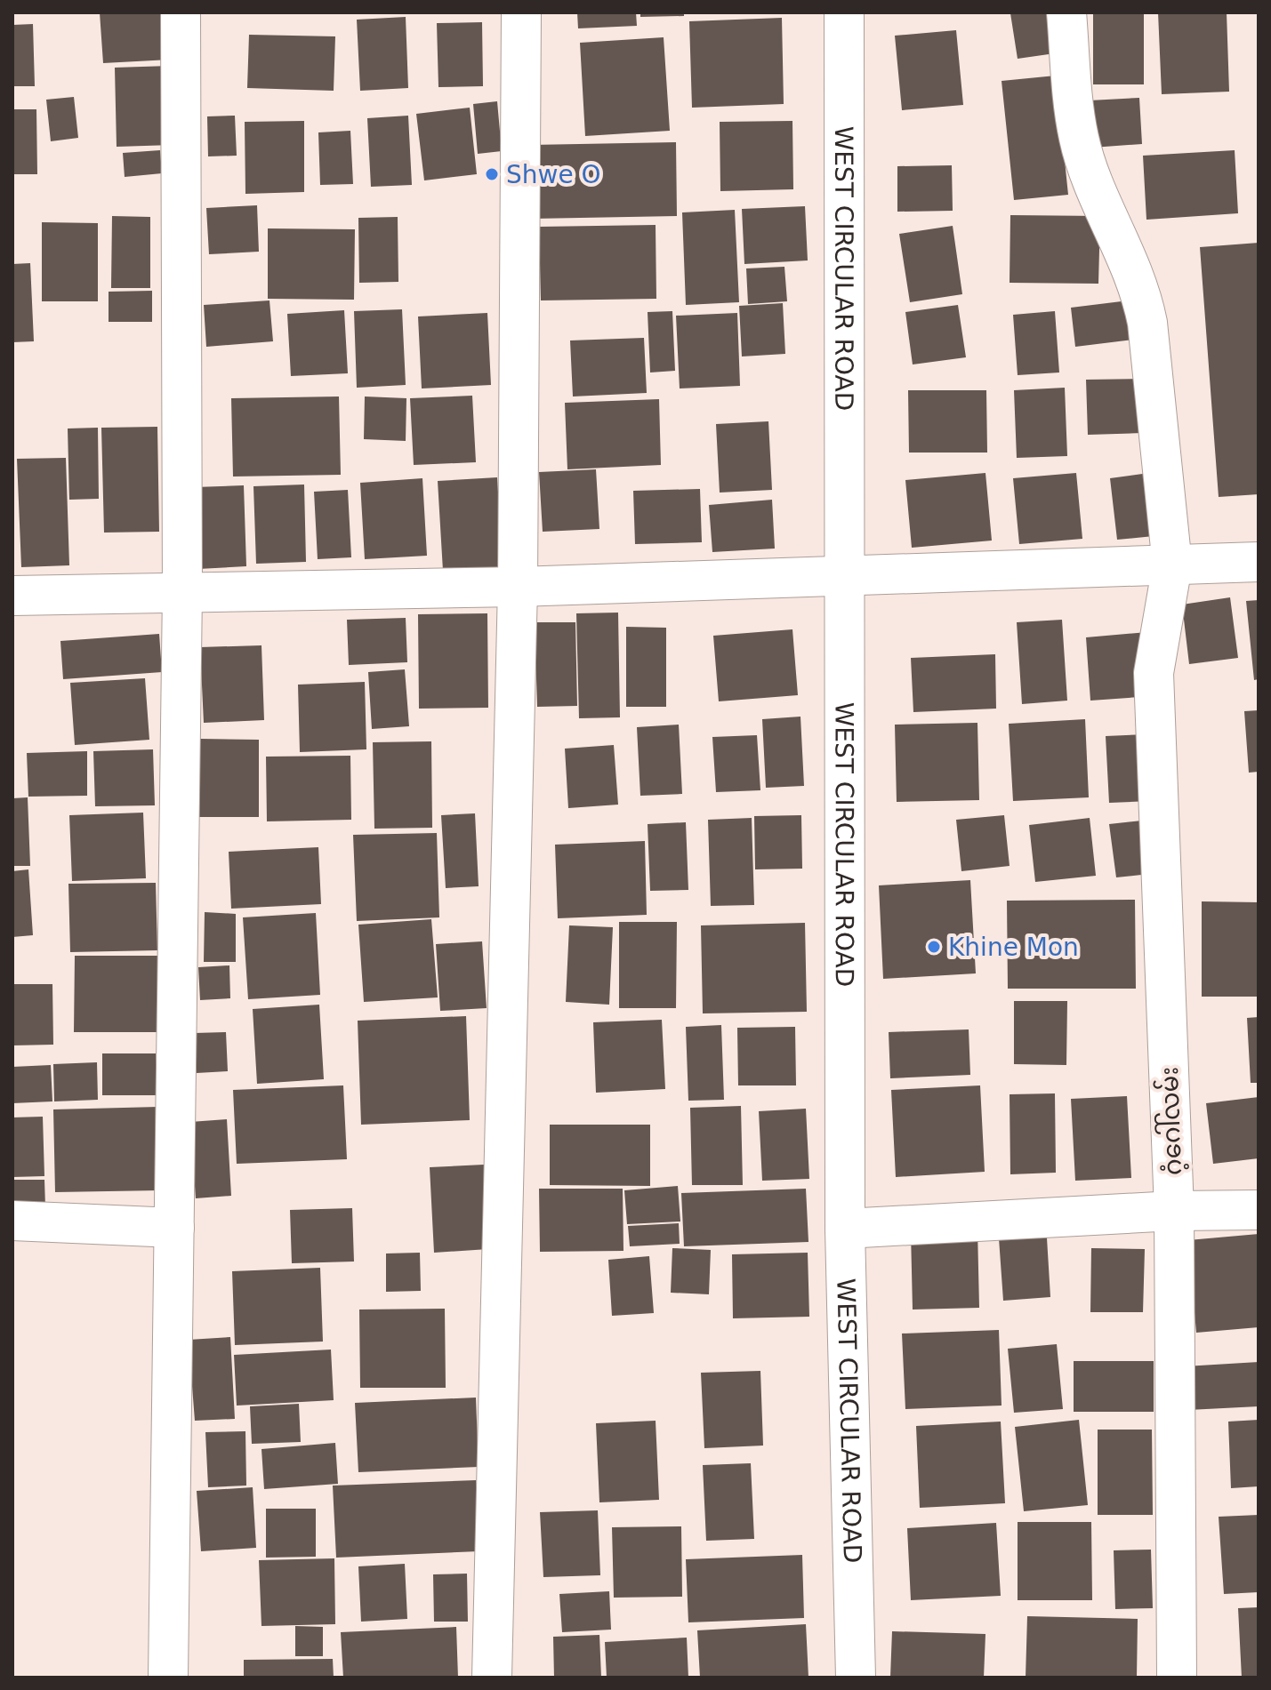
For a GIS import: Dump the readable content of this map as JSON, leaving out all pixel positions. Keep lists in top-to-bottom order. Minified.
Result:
{"streets":{"street":["WEST CIRCULAR ROAD","ဂံ့ဂေါ်လမ်း"]},"places":["Shwe O","Khine Mon"]}
